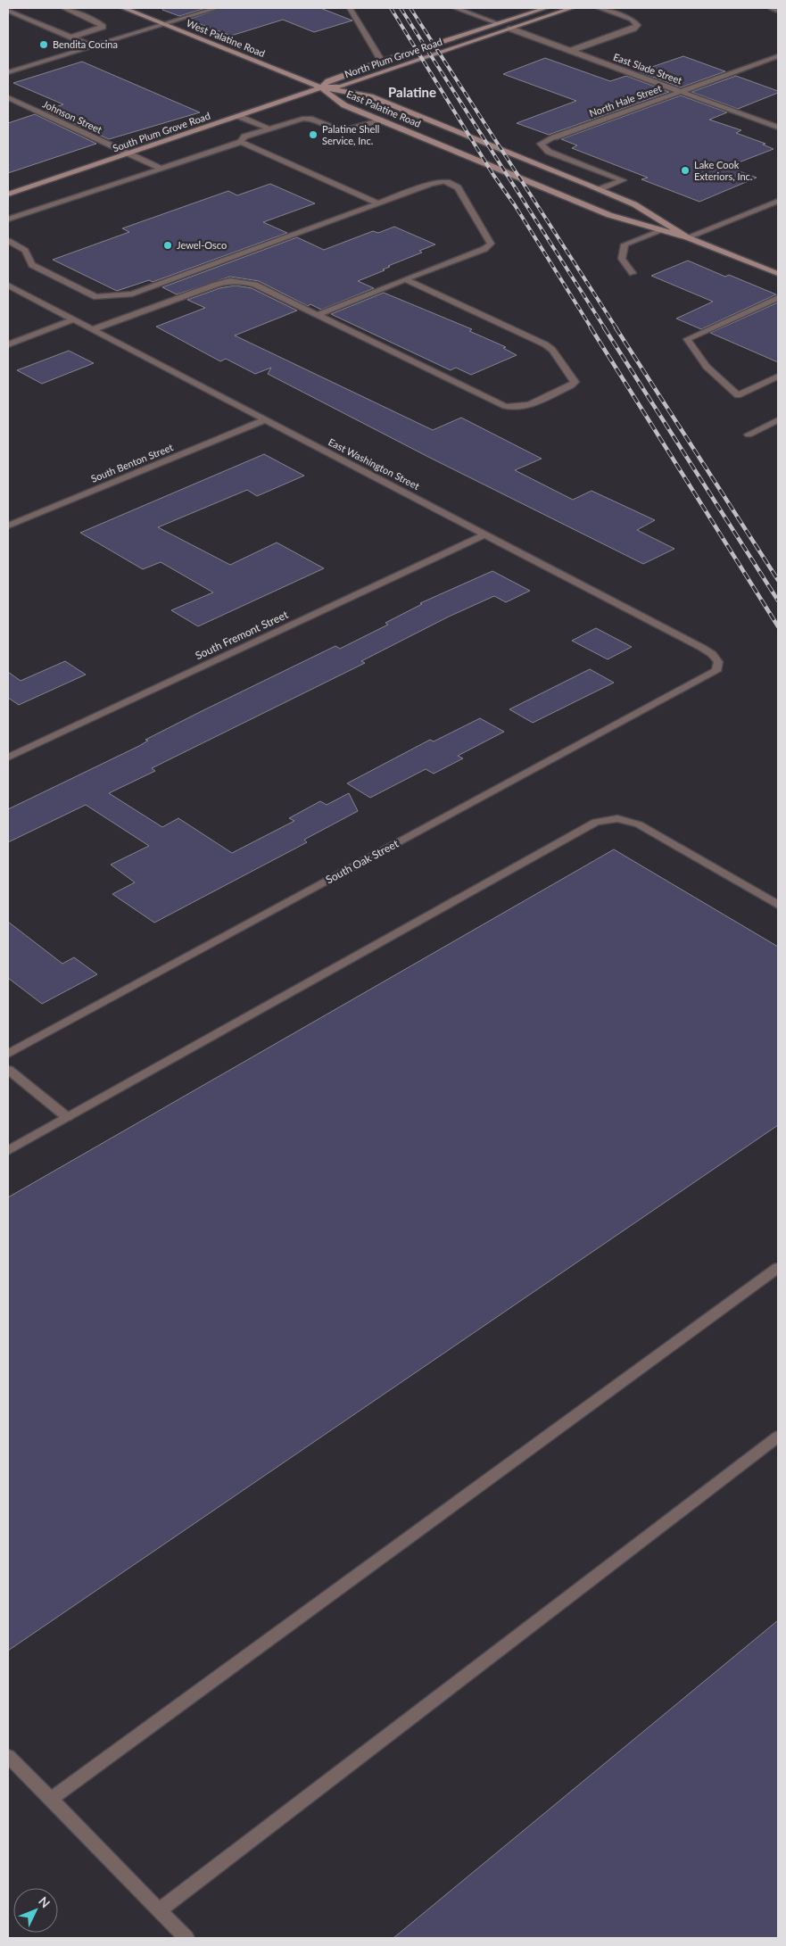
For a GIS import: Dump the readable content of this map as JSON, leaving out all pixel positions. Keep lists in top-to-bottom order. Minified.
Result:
{"streets":{"main road":["West Palatine Road","North Plum Grove Road","East Palatine Road","South Plum Grove Road"],"street":["East Slade Street","North Hale Street","Johnson Street","South Benton Street","East Washington Street","South Fremont Street","South Oak Street"]},"crossings":[["West Palatine Road","North Plum Grove Road"],["West Palatine Road","East Palatine Road"],["West Palatine Road","South Plum Grove Road"],["North Plum Grove Road","East Slade Street"],["North Plum Grove Road","East Palatine Road"],["North Plum Grove Road","South Plum Grove Road"],["East Slade Street","North Hale Street"],["North Hale Street","East Palatine Road"],["East Palatine Road","South Plum Grove Road"],["Johnson Street","South Plum Grove Road"],["South Benton Street","East Washington Street"],["East Washington Street","South Fremont Street"],["East Washington Street","South Oak Street"]],"districts":["Palatine"],"places":["Bendita Cocina","Palatine Shell Service, Inc.","Lake Cook Exteriors, Inc.","Jewel-Osco"],"north":"top right"}
